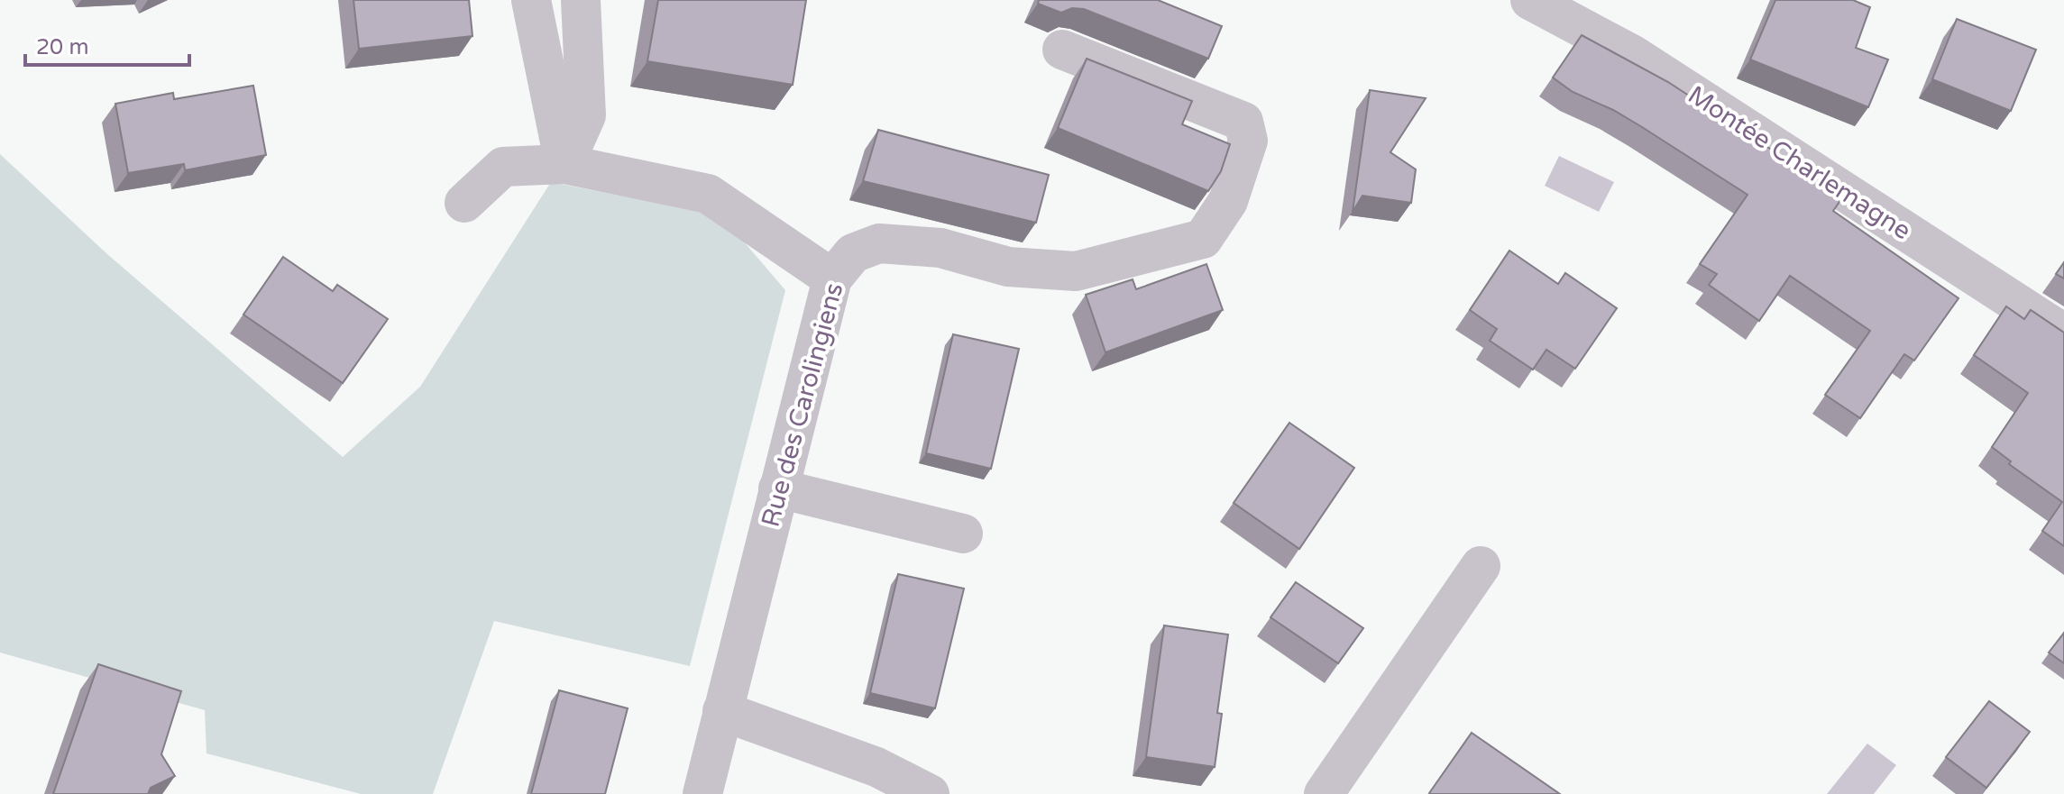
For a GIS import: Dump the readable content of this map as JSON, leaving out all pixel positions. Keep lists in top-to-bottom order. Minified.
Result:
{"streets":{"street":["Montée Charlemagne","Rue des Carolingiens"]},"scale_bar":"20 m"}
